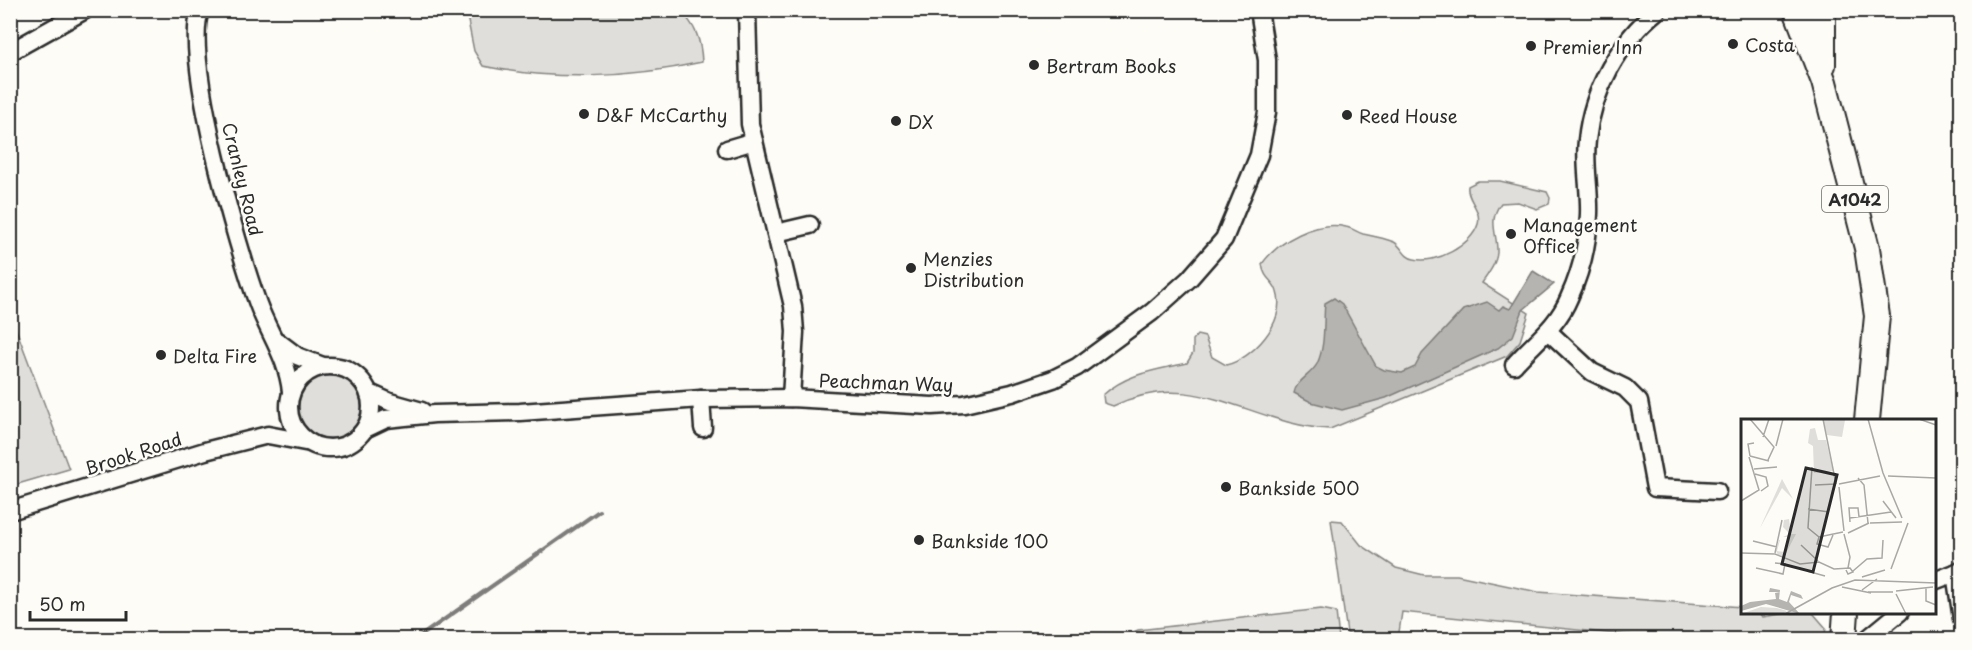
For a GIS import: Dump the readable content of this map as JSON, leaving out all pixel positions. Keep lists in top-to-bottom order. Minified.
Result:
{"streets":{"highway":["A1042"],"street":["Cranley Road","Peachman Way","Brook Road"]},"crossings":[["Cranley Road","Peachman Way"],["Cranley Road","Brook Road"],["Peachman Way","Brook Road"]],"places":["Costa","Premier Inn","Bertram Books","D&F McCarthy","Reed House","DX","Management Office","Menzies Distribution","Delta Fire","Bankside 500","Bankside 100"],"scale_bar":"50 m"}
